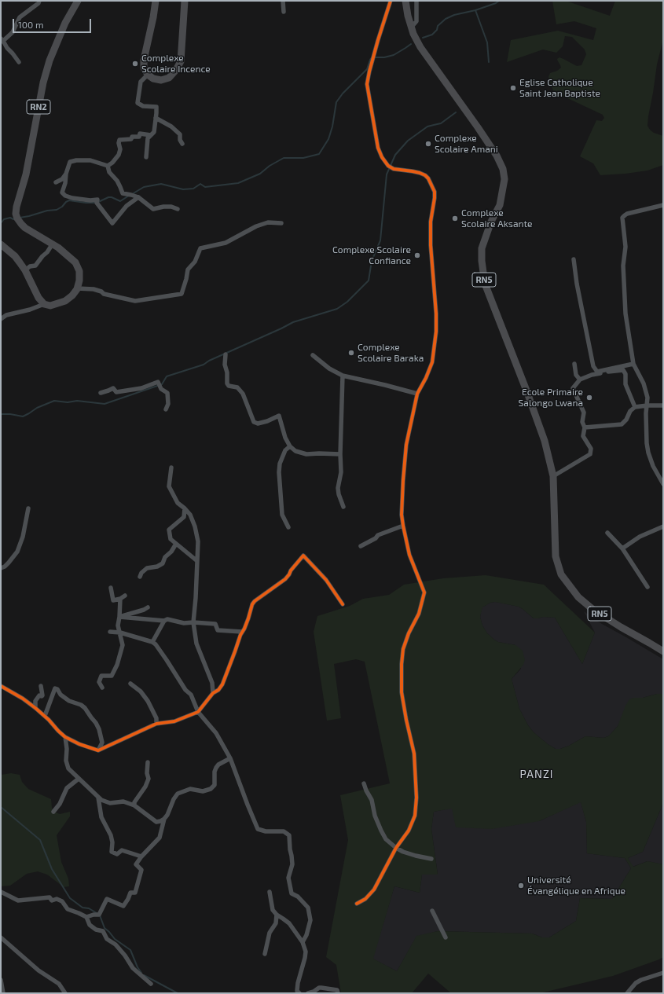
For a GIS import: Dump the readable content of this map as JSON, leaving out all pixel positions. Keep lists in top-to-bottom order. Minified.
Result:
{"streets":{"highway":["RN2","RN5"]},"districts":["PANZI"],"places":["Complexe Scolaire Incence","Eglise Catholique Saint Jean Baptiste","Complexe Scolaire Amani","Complexe Scolaire Aksante","Complexe Scolaire Confiance","Complexe Scolaire Baraka","Ecole Primaire Salongo Lwana","Université Évangélique en Afrique"],"scale_bar":"100 m"}
